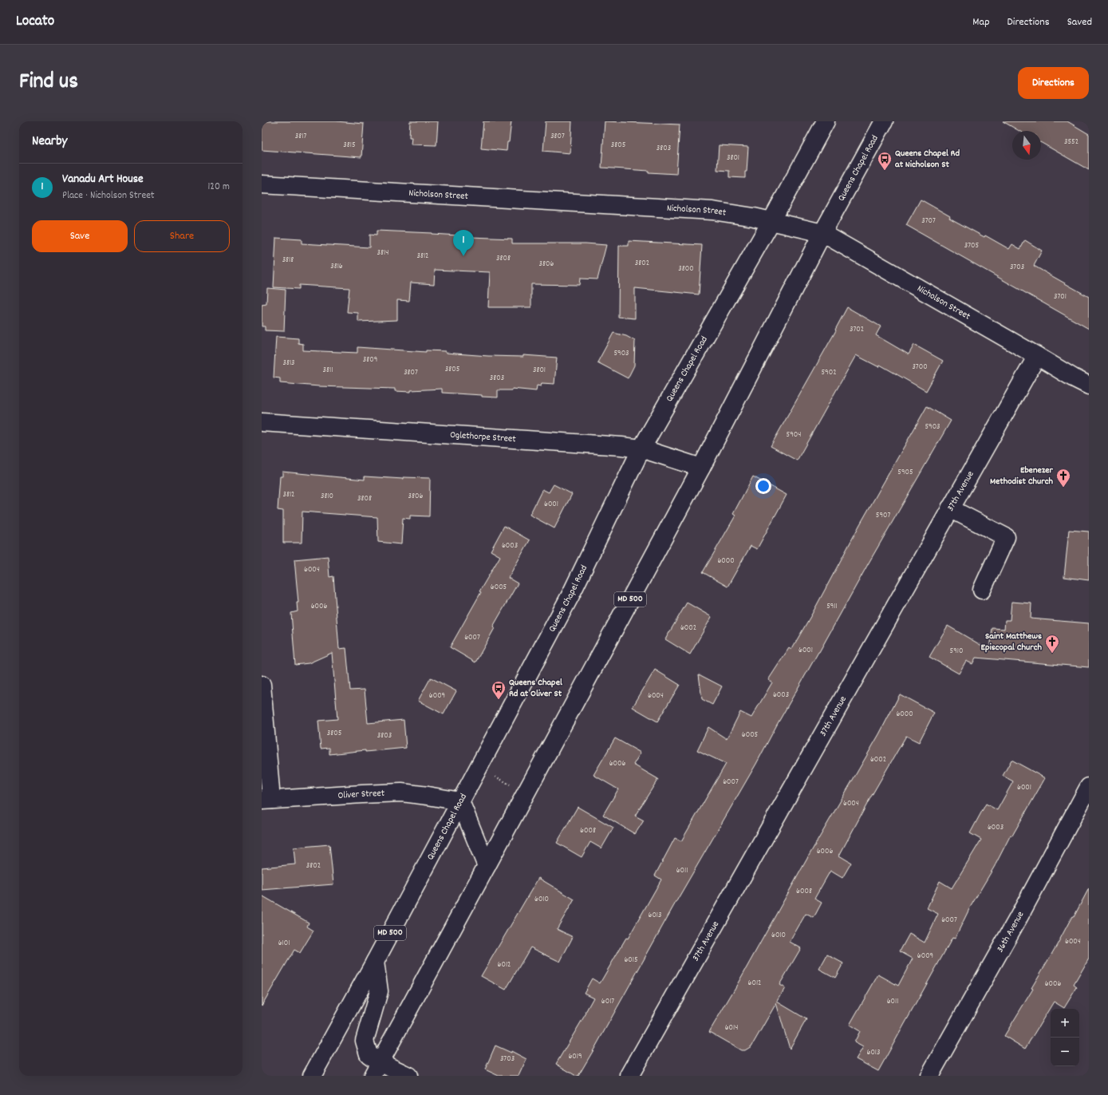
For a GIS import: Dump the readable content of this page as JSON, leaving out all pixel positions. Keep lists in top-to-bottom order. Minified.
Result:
{"streets":{"street":["Queens Chapel Road","Nicholson Street","Oglethorpe Street","37th Avenue","MD 500","Oliver Street","36th Avenue"]},"crossings":[["Queens Chapel Road","Nicholson Street"],["Queens Chapel Road","Oglethorpe Street"],["Queens Chapel Road","Oliver Street"],["Nicholson Street","37th Avenue"]],"places":{"bus stop":["Queens Chapel Rd at Nicholson St","Queens Chapel Rd at Oliver St"],"church":["Ebenezer Methodist Church","Saint Matthews Episcopal Church"]},"house_numbers":["3817","3807","3552","3815","3805","3803","3801","3707","3705","3814","3812","3808","3818","3802","3806","3816","3703","3800","3701","3702","5903","3809","3813","3700","3805","3811","3801","3807","5902","3803","5903","5904","5905","3812","3810","3806","3808","6001","5907","6003","6000","6004","6005","6006","5911","6002","6007","6001","5910","6003","6009","6004","6000","3805","6005","3803","6002","6006","6007","6001","6004","6003","6008","6006","3802","6011","6008","6010","6013","6007","6010","6004","6101","6009","6015","6012","6012","6006","6017","6011","6014","6013","6019","3703"],"north":"bottom","page":{"header":"Locato","nav":["Map","Directions","Saved"],"title":"Find us","buttons":["Directions",["Save","Share"]],"heading":"Nearby","list":[{"mark":"1","name":"Vanadu Art House","note":"Place · Nicholson Street","value":"120 m"}],"pins":"1","map_buttons":["+","−"]}}
